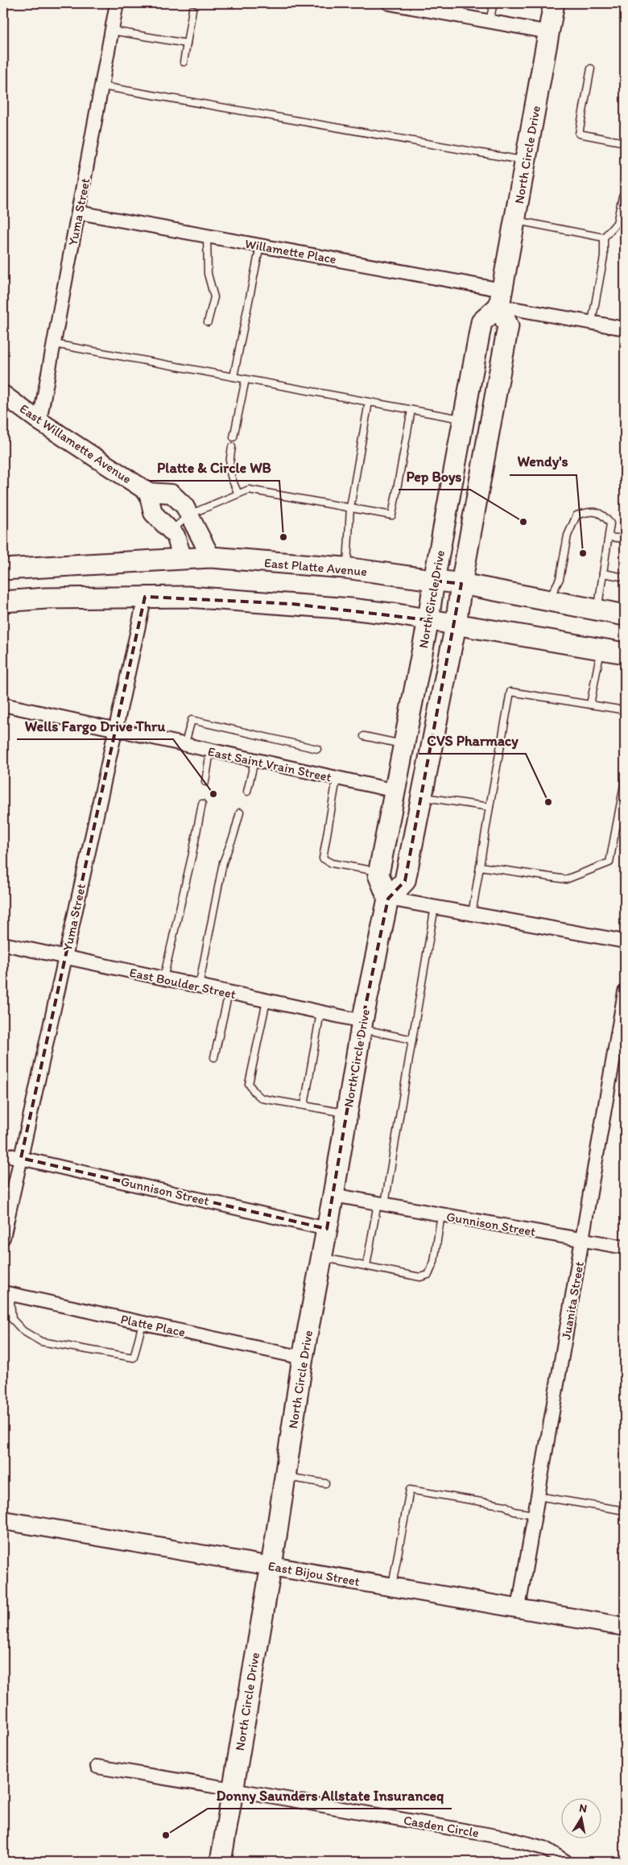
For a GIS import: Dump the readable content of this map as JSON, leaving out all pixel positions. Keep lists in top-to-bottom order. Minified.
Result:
{"streets":{"main road":["North Circle Drive","East Platte Avenue"],"street":["Yuma Street","Willamette Place","East Willamette Avenue","East Saint Vrain Street","East Boulder Street","Gunnison Street","Juanita Street","Platte Place","East Bijou Street","Casden Circle"]},"crossings":[["North Circle Drive","Willamette Place"],["North Circle Drive","East Platte Avenue"],["North Circle Drive","East Saint Vrain Street"],["North Circle Drive","East Boulder Street"],["North Circle Drive","Gunnison Street"],["North Circle Drive","Platte Place"],["North Circle Drive","East Bijou Street"],["North Circle Drive","Casden Circle"],["Yuma Street","Willamette Place"],["Yuma Street","East Willamette Avenue"],["Yuma Street","East Saint Vrain Street"],["Yuma Street","East Boulder Street"],["Yuma Street","Gunnison Street"],["East Willamette Avenue","East Platte Avenue"],["Gunnison Street","Juanita Street"],["Juanita Street","East Bijou Street"]],"places":["Pep Boys","Platte & Circle WB","Wendy's","Wells Fargo Drive Thru","CVS Pharmacy","Donny Saunders Allstate Insuranceq"],"north":"top"}
